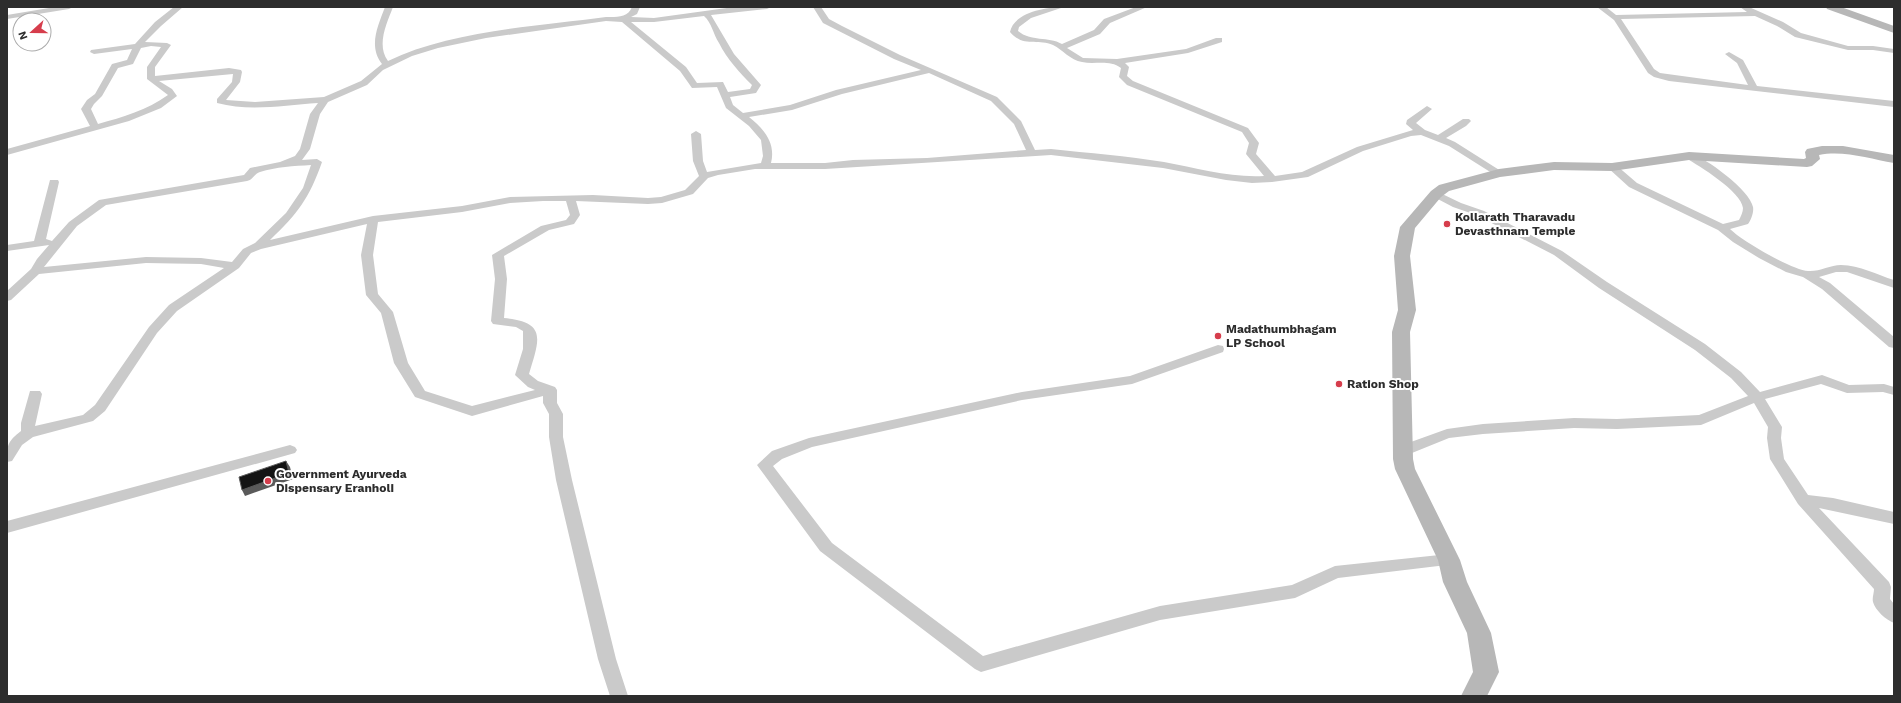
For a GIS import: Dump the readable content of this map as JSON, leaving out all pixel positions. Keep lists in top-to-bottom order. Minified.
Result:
{"places":["Kollarath Tharavadu Devasthnam Temple","Madathumbhagam LP School","Ration Shop","Government Ayurveda Dispensary Eranholi"],"north":"left"}
